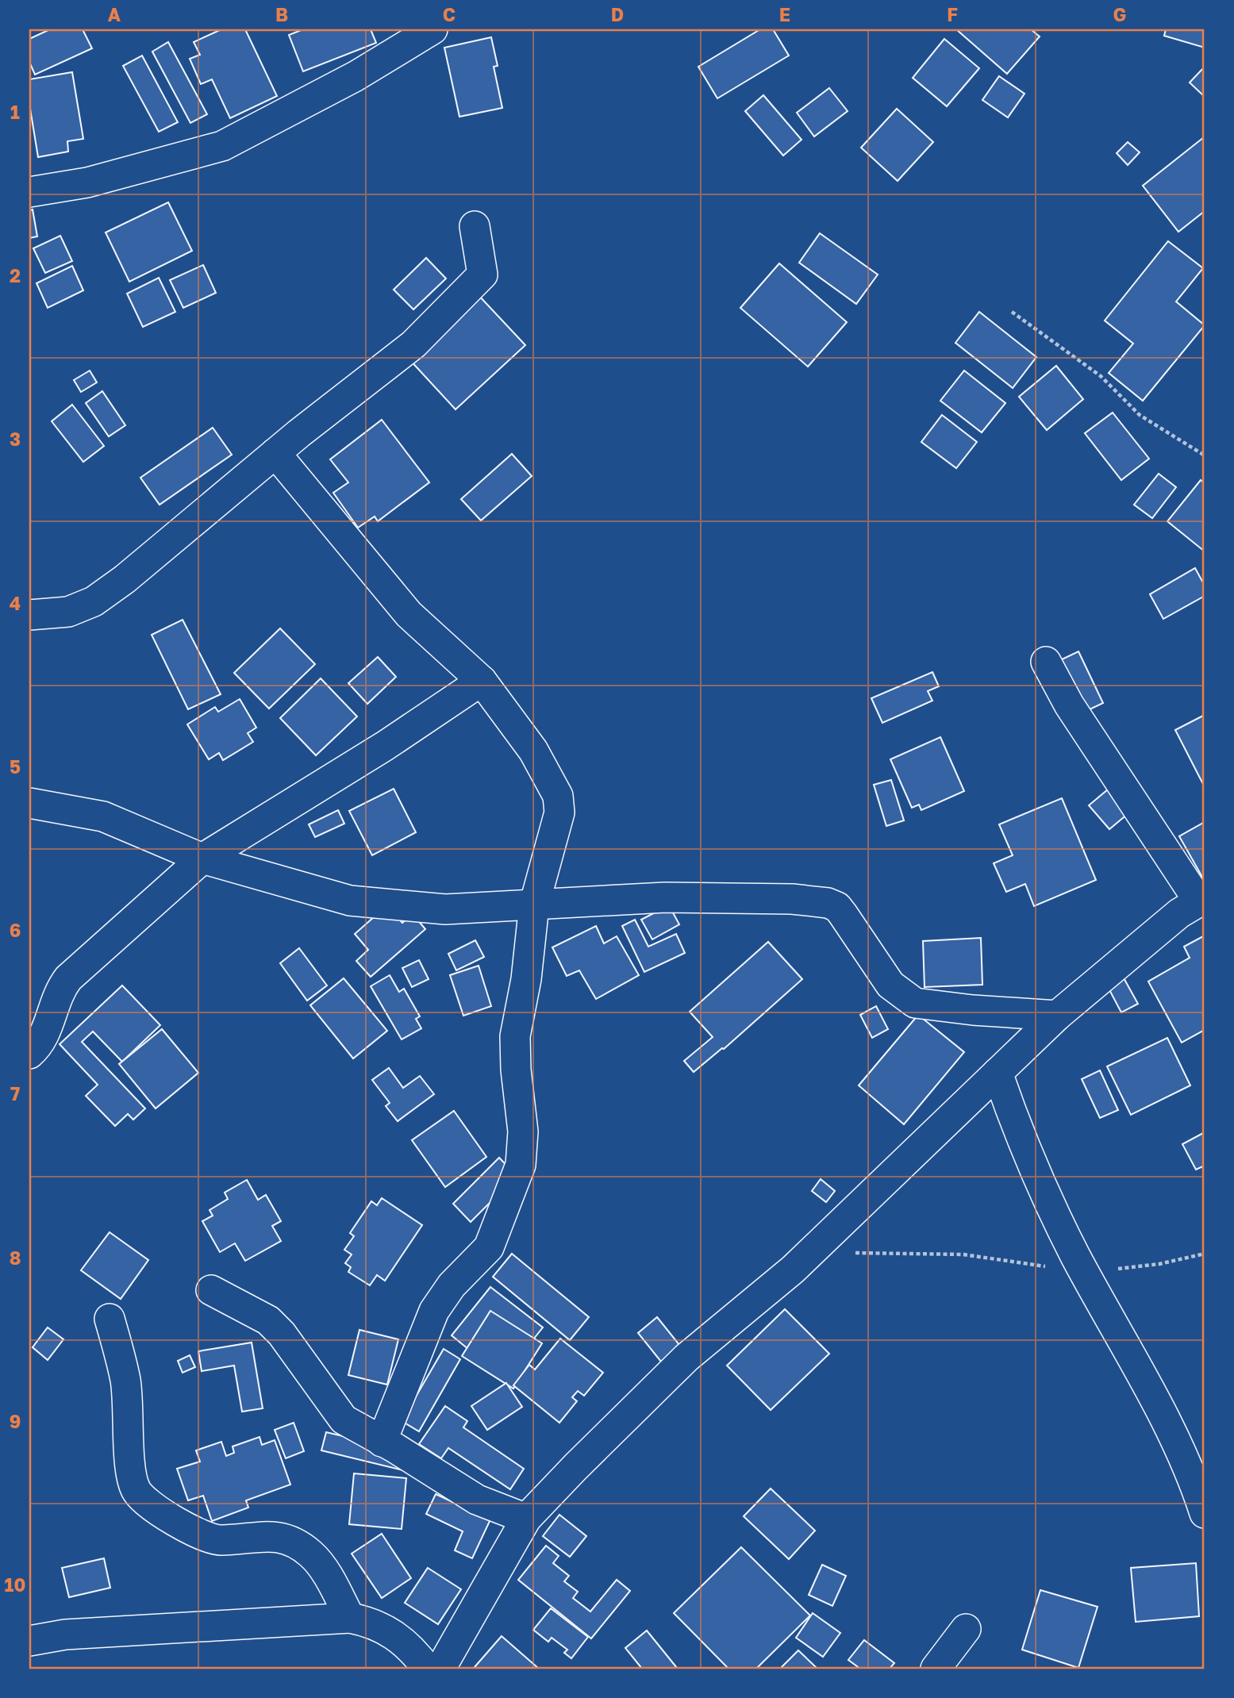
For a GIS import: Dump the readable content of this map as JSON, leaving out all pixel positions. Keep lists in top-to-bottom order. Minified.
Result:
{"grid":{"columns":["A","B","C","D","E","F","G"],"rows":["1","2","3","4","5","6","7","8","9","10"]}}
